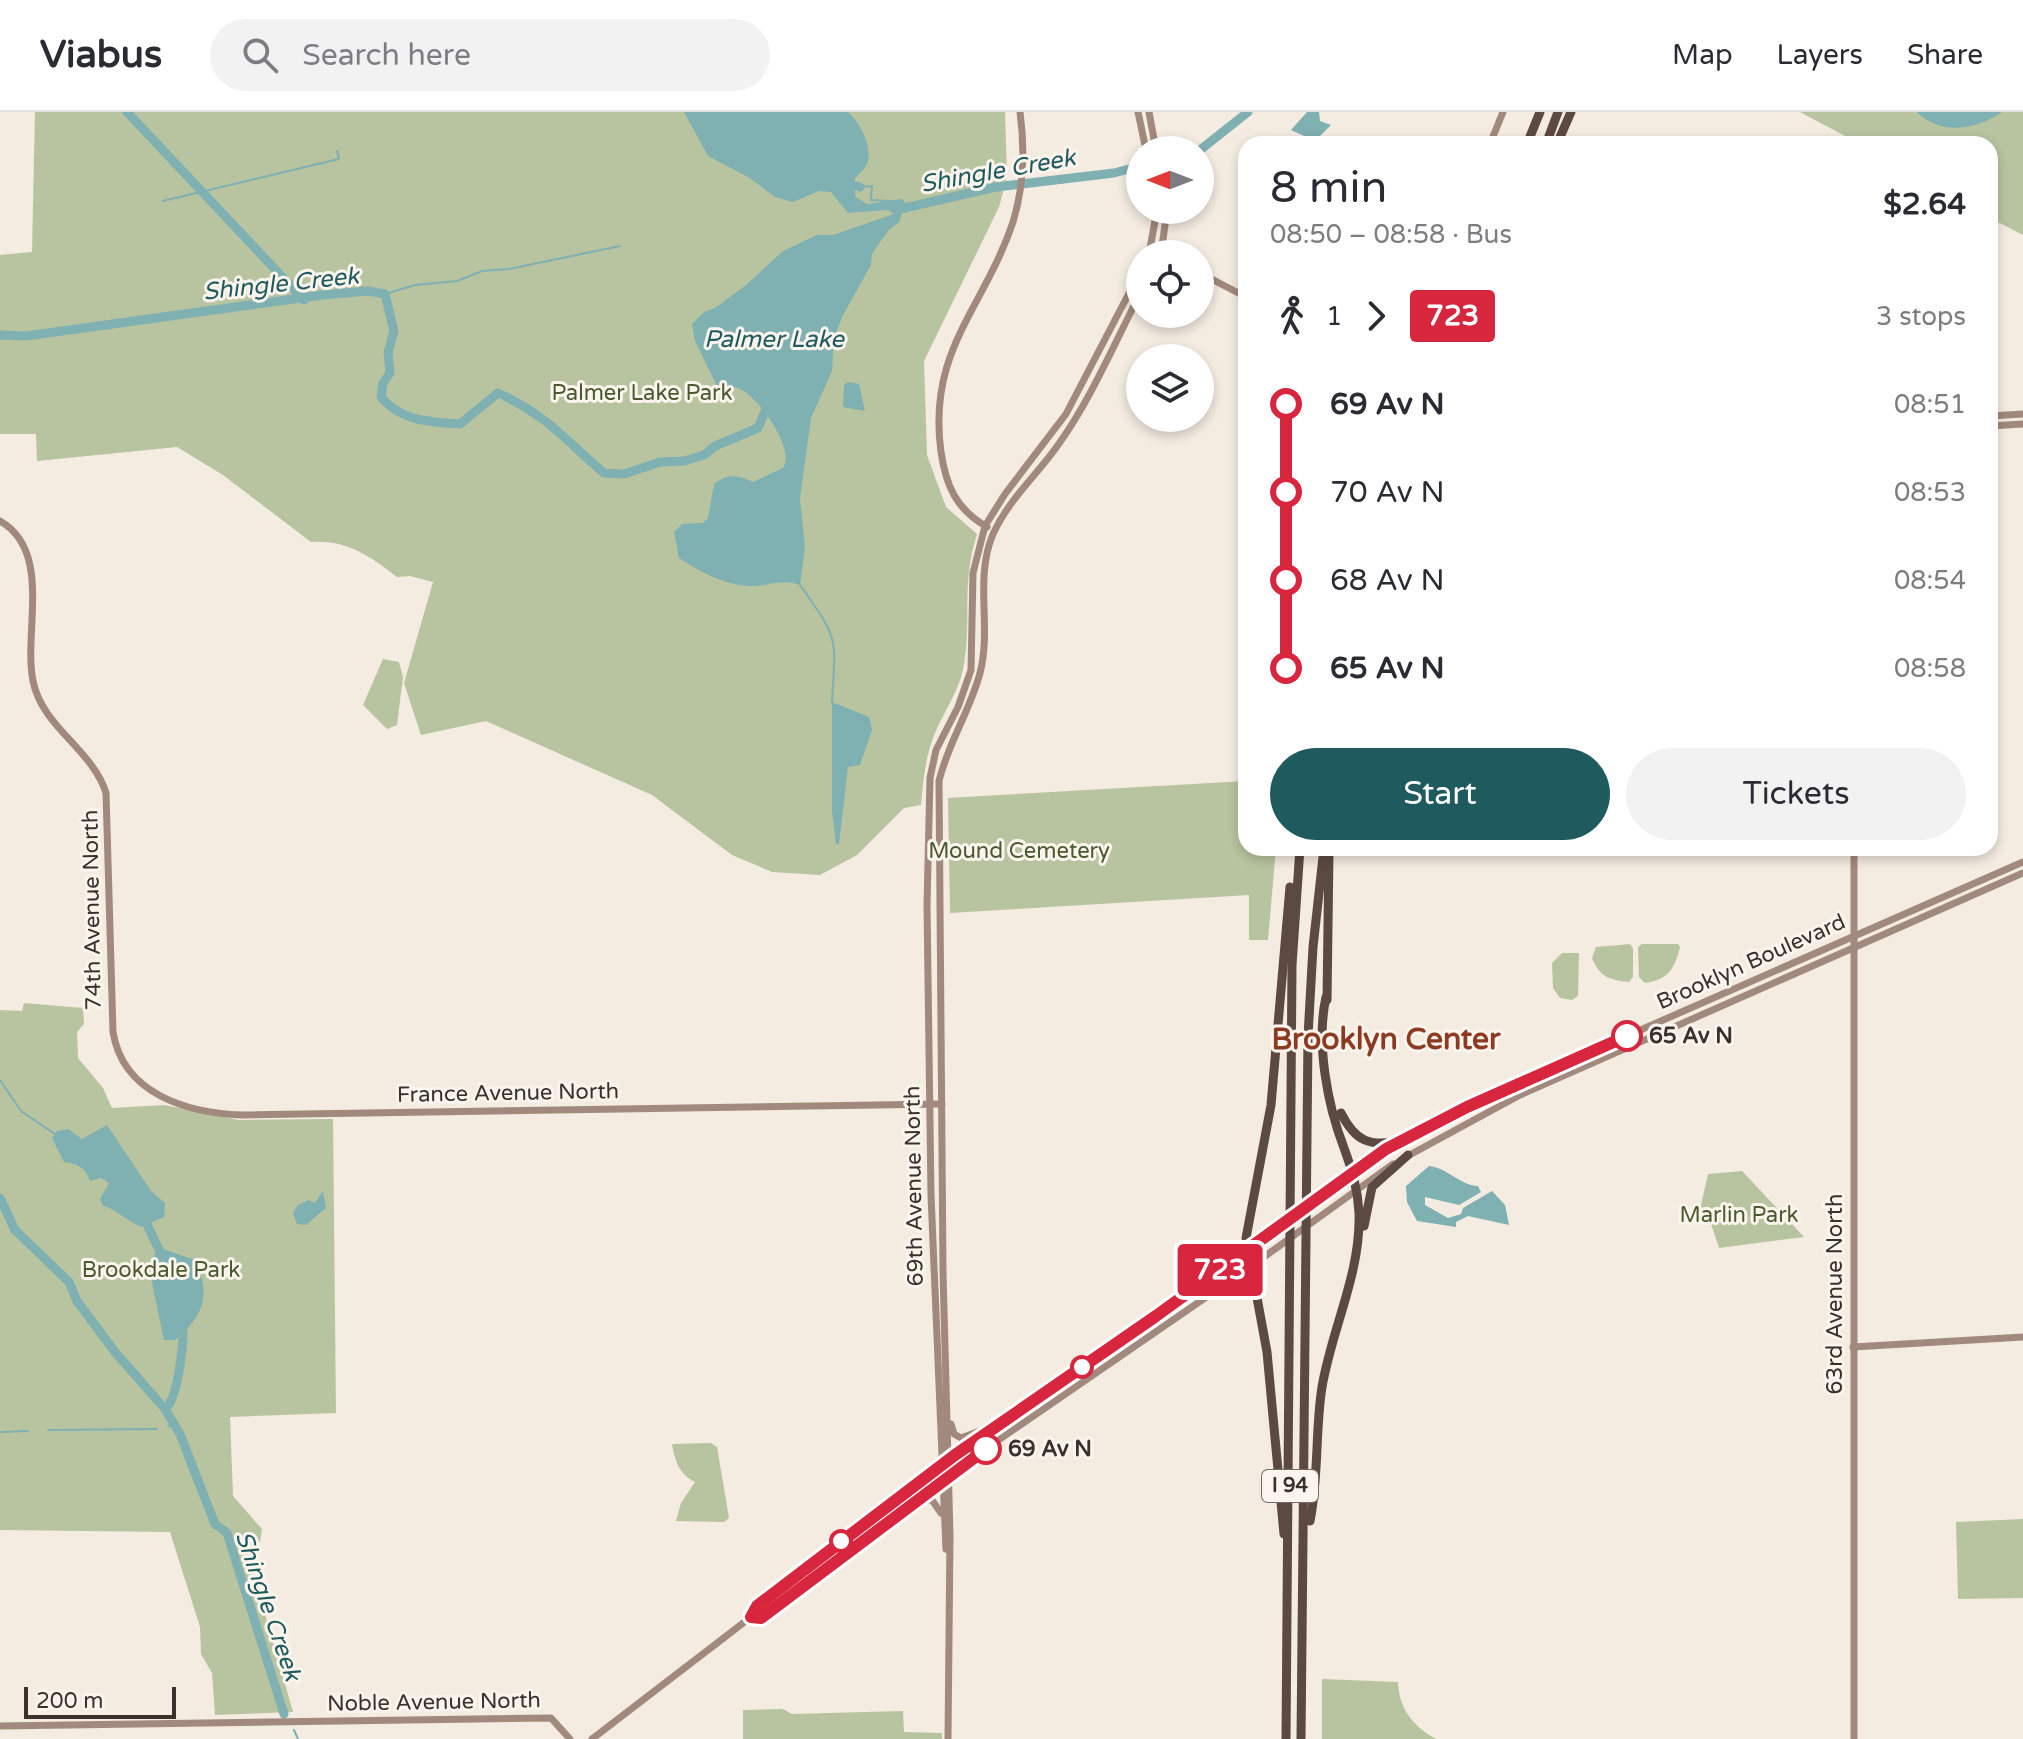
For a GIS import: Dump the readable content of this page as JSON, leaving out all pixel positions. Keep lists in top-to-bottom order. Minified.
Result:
{"streets":{"highway":["I 94"],"street":["74th Avenue North","Brooklyn Boulevard","France Avenue North","69th Avenue North","63rd Avenue North","Noble Avenue North"]},"crossings":[["74th Avenue North","France Avenue North"],["Brooklyn Boulevard","69th Avenue North"],["Brooklyn Boulevard","63rd Avenue North"],["France Avenue North","69th Avenue North"]],"districts":["Brooklyn Center"],"water":["Shingle Creek","Palmer Lake"],"parks":["Palmer Lake Park","Mound Cemetery","Marlin Park","Brookdale Park"],"places":["65 Av N","69 Av N"],"lines":["bus line 723"],"scale_bar":"200 m","north":"left","page":{"header":"Viabus","search":"Search here","nav":["Map","Layers","Share"],"on_map":"723","heading":["8 min","08:50 – 08:58 · Bus","$2.64"],"legs":["1","723","3 stops"],"list":[{"name":"69 Av N","value":"08:51"},{"name":"70 Av N","value":"08:53"},{"name":"68 Av N","value":"08:54"},{"name":"65 Av N","value":"08:58"}],"buttons":["Start","Tickets"],"scale":"200 m"}}
